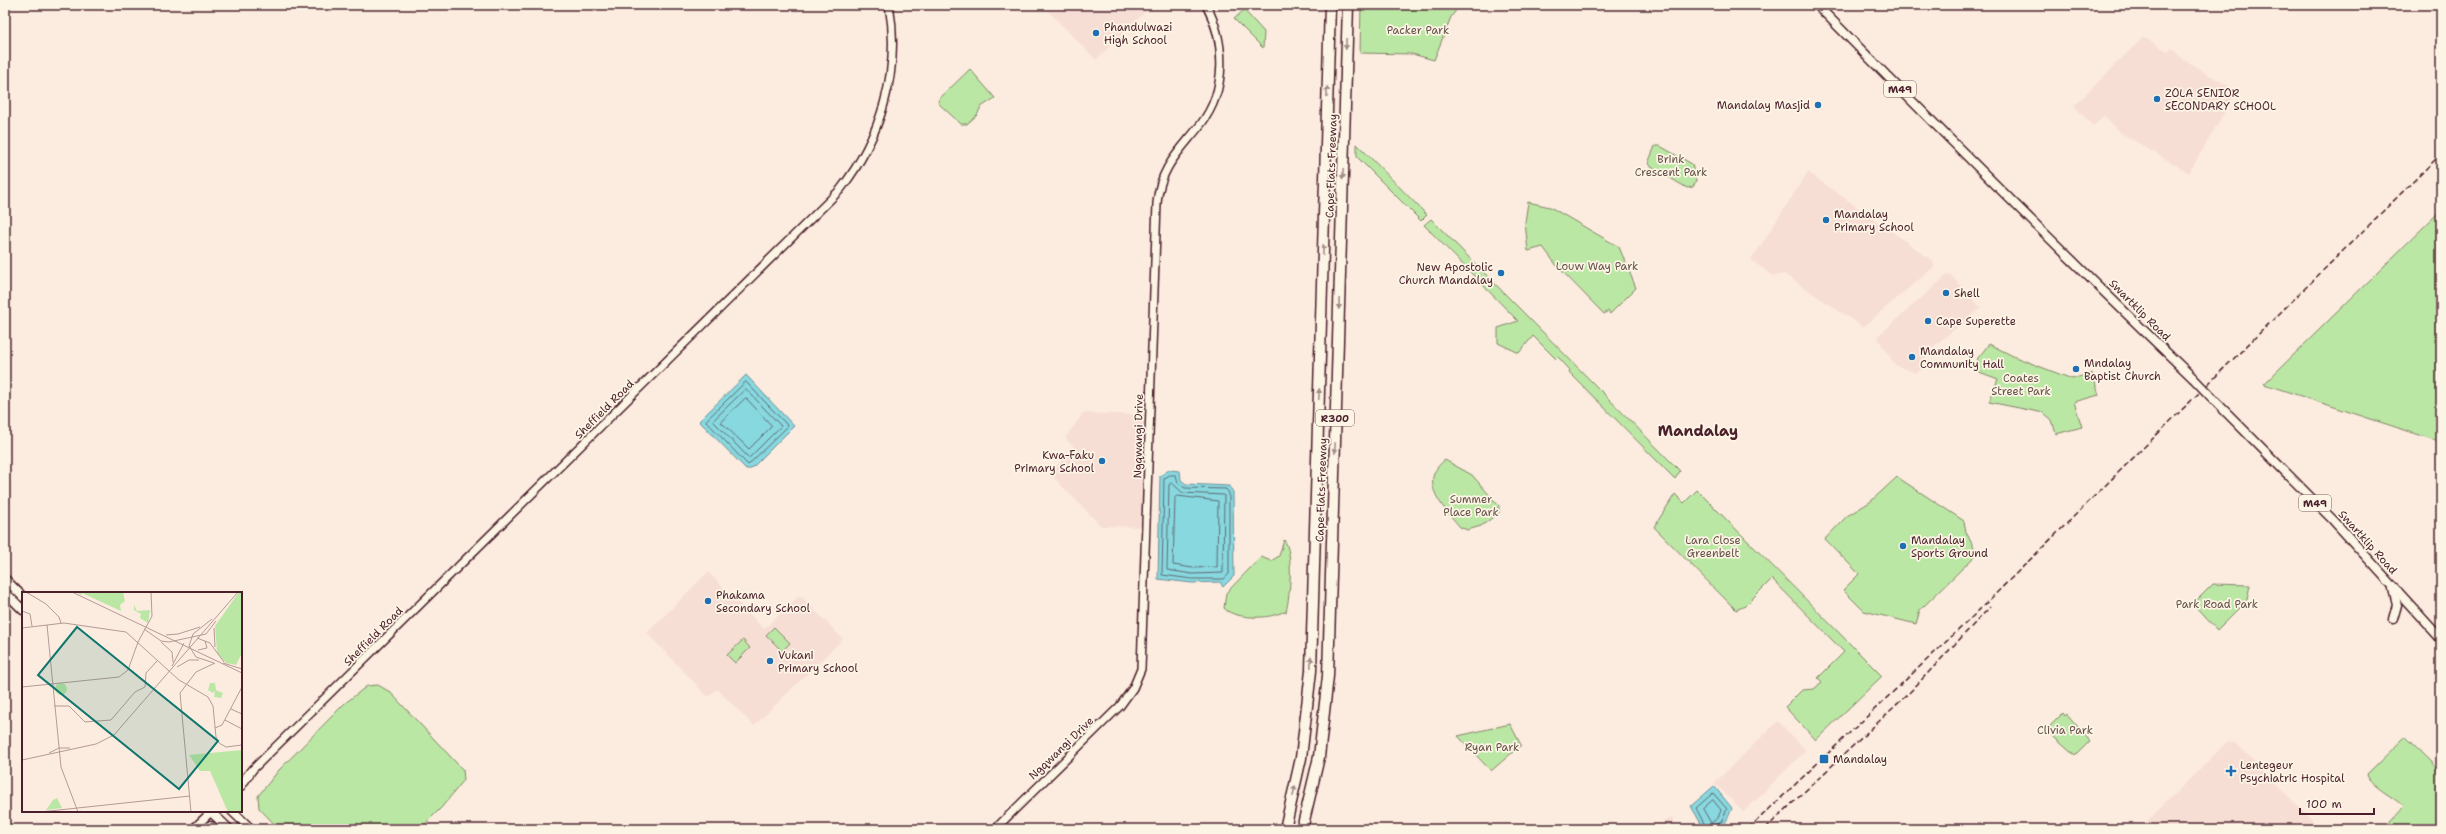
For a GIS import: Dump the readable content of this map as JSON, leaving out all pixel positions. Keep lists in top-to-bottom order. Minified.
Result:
{"streets":{"highway":["Cape Flats Freeway","R300"],"main road":["M49","Swartklip Road"],"street":["Sheffield Road","Ngqwangi Drive"]},"districts":["Mandalay"],"parks":["Packer Park","Brink Crescent Park","Louw Way Park","Coates Street Park","Summer Place Park","Lara Close Greenbelt","Park Road Park","Clivia Park","Ryan Park"],"places":{"other":["Phandulwazi High School","ZOLA SENIOR SECONDARY SCHOOL","Mandalay Masjid","Mandalay Primary School","New Apostolic Church Mandalay","Shell","Cape Superette","Mandalay Community Hall","Mndalay Baptist Church","Kwa-Faku Primary School","Mandalay Sports Ground","Phakama Secondary School","Vukani Primary School"],"transit":["Mandalay"],"health":["Lentegeur Psychiatric Hospital"]},"scale_bar":"100 m"}
